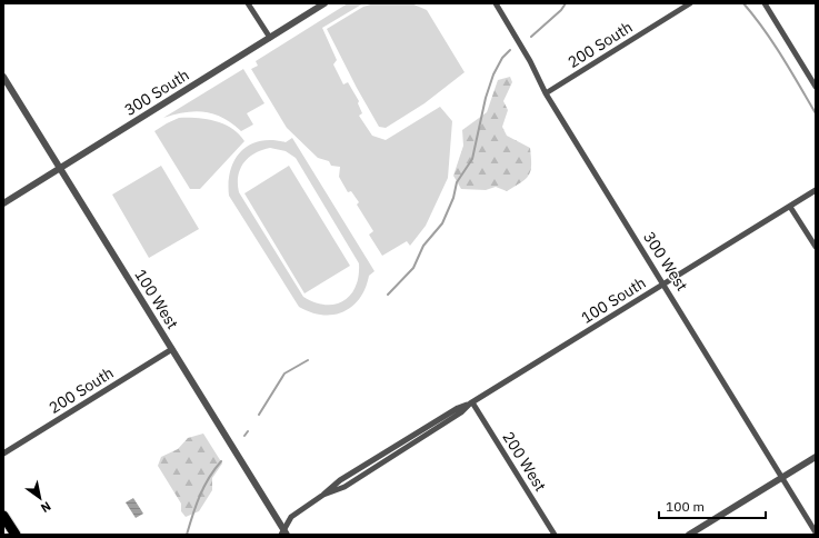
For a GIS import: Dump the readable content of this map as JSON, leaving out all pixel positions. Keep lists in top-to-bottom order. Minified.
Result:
{"streets":{"street":["200 South","300 South","300 West","100 West","100 South","200 West"]},"crossings":[["200 South","300 West"],["200 South","100 West"],["300 South","100 West"],["300 West","100 South"],["100 West","100 South"],["100 South","200 West"]],"scale_bar":"100 m","north":"bottom right"}
